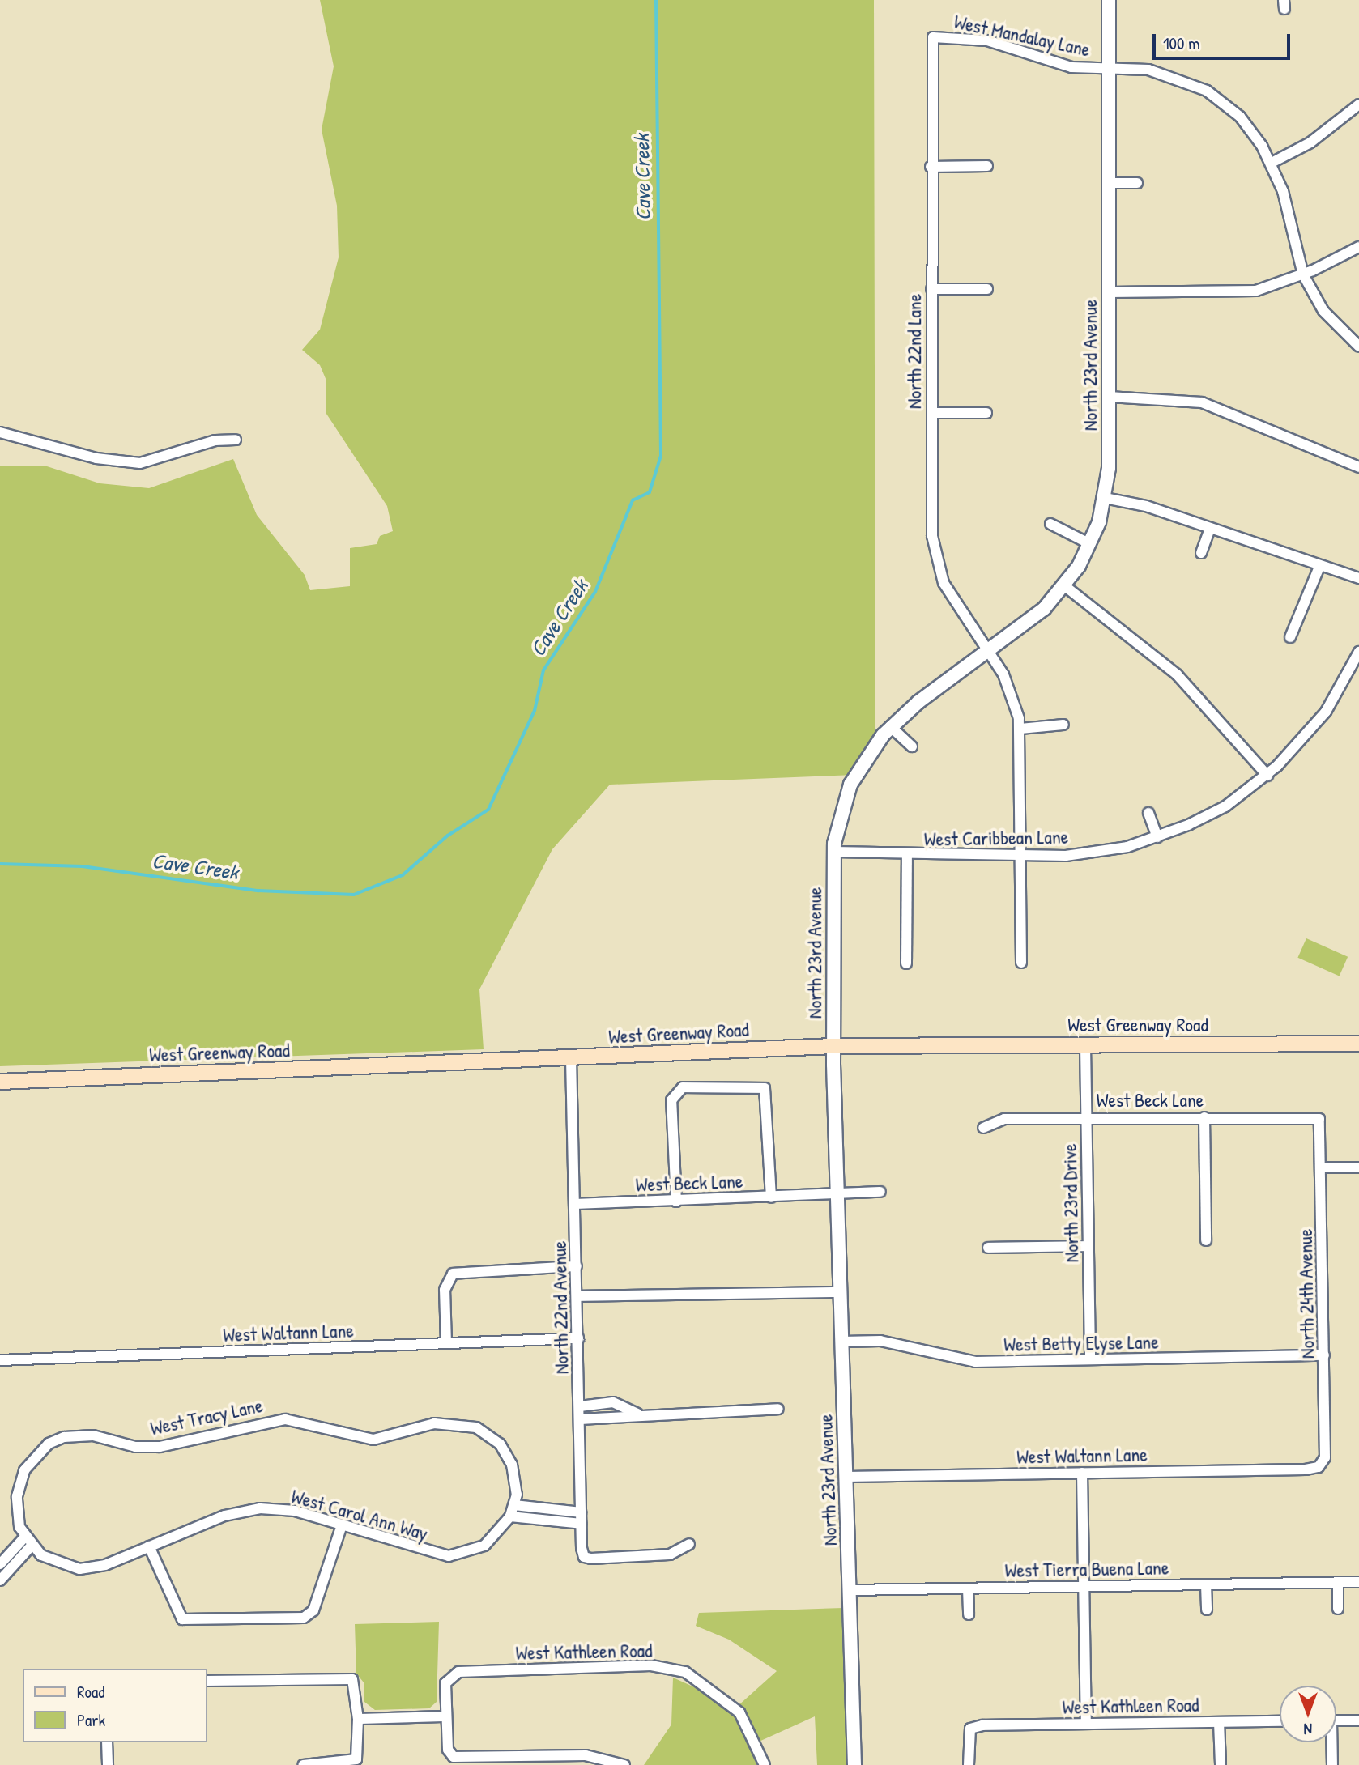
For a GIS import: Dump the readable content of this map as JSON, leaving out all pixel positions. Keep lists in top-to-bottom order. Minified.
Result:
{"streets":{"main road":["West Greenway Road"],"street":["West Mandalay Lane","North 22nd Lane","North 23rd Avenue","West Caribbean Lane","West Beck Lane","North 23rd Drive","North 24th Avenue","North 22nd Avenue","West Waltann Lane","West Betty Elyse Lane","West Tracy Lane","West Carol Ann Way","West Tierra Buena Lane","West Kathleen Road"]},"crossings":[["West Mandalay Lane","North 22nd Lane"],["West Mandalay Lane","North 23rd Avenue"],["North 22nd Lane","North 23rd Avenue"],["North 22nd Lane","West Caribbean Lane"],["North 23rd Avenue","West Caribbean Lane"],["North 23rd Avenue","West Greenway Road"],["North 23rd Avenue","West Beck Lane"],["North 23rd Avenue","West Waltann Lane"],["North 23rd Avenue","West Betty Elyse Lane"],["North 23rd Avenue","West Tierra Buena Lane"],["West Greenway Road","North 23rd Drive"],["West Greenway Road","North 22nd Avenue"],["West Beck Lane","North 23rd Drive"],["West Beck Lane","North 24th Avenue"],["West Beck Lane","North 22nd Avenue"],["North 23rd Drive","West Betty Elyse Lane"],["North 24th Avenue","West Waltann Lane"],["North 24th Avenue","West Betty Elyse Lane"],["North 22nd Avenue","West Waltann Lane"],["West Tracy Lane","West Carol Ann Way"]],"water":["Cave Creek"],"legend":["Road","Park"],"scale_bar":"100 m","north":"bottom"}
